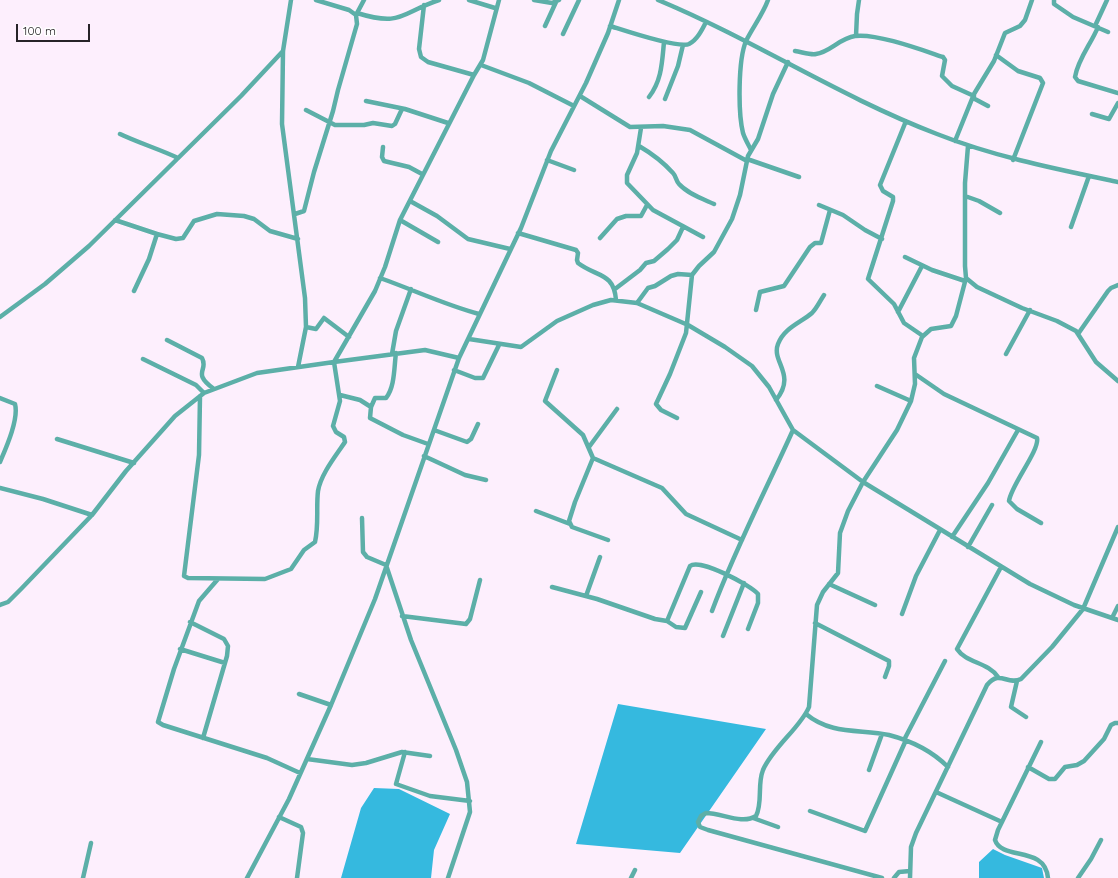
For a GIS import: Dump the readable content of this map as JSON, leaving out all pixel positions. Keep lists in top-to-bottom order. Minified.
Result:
{"scale_bar":"100 m"}
